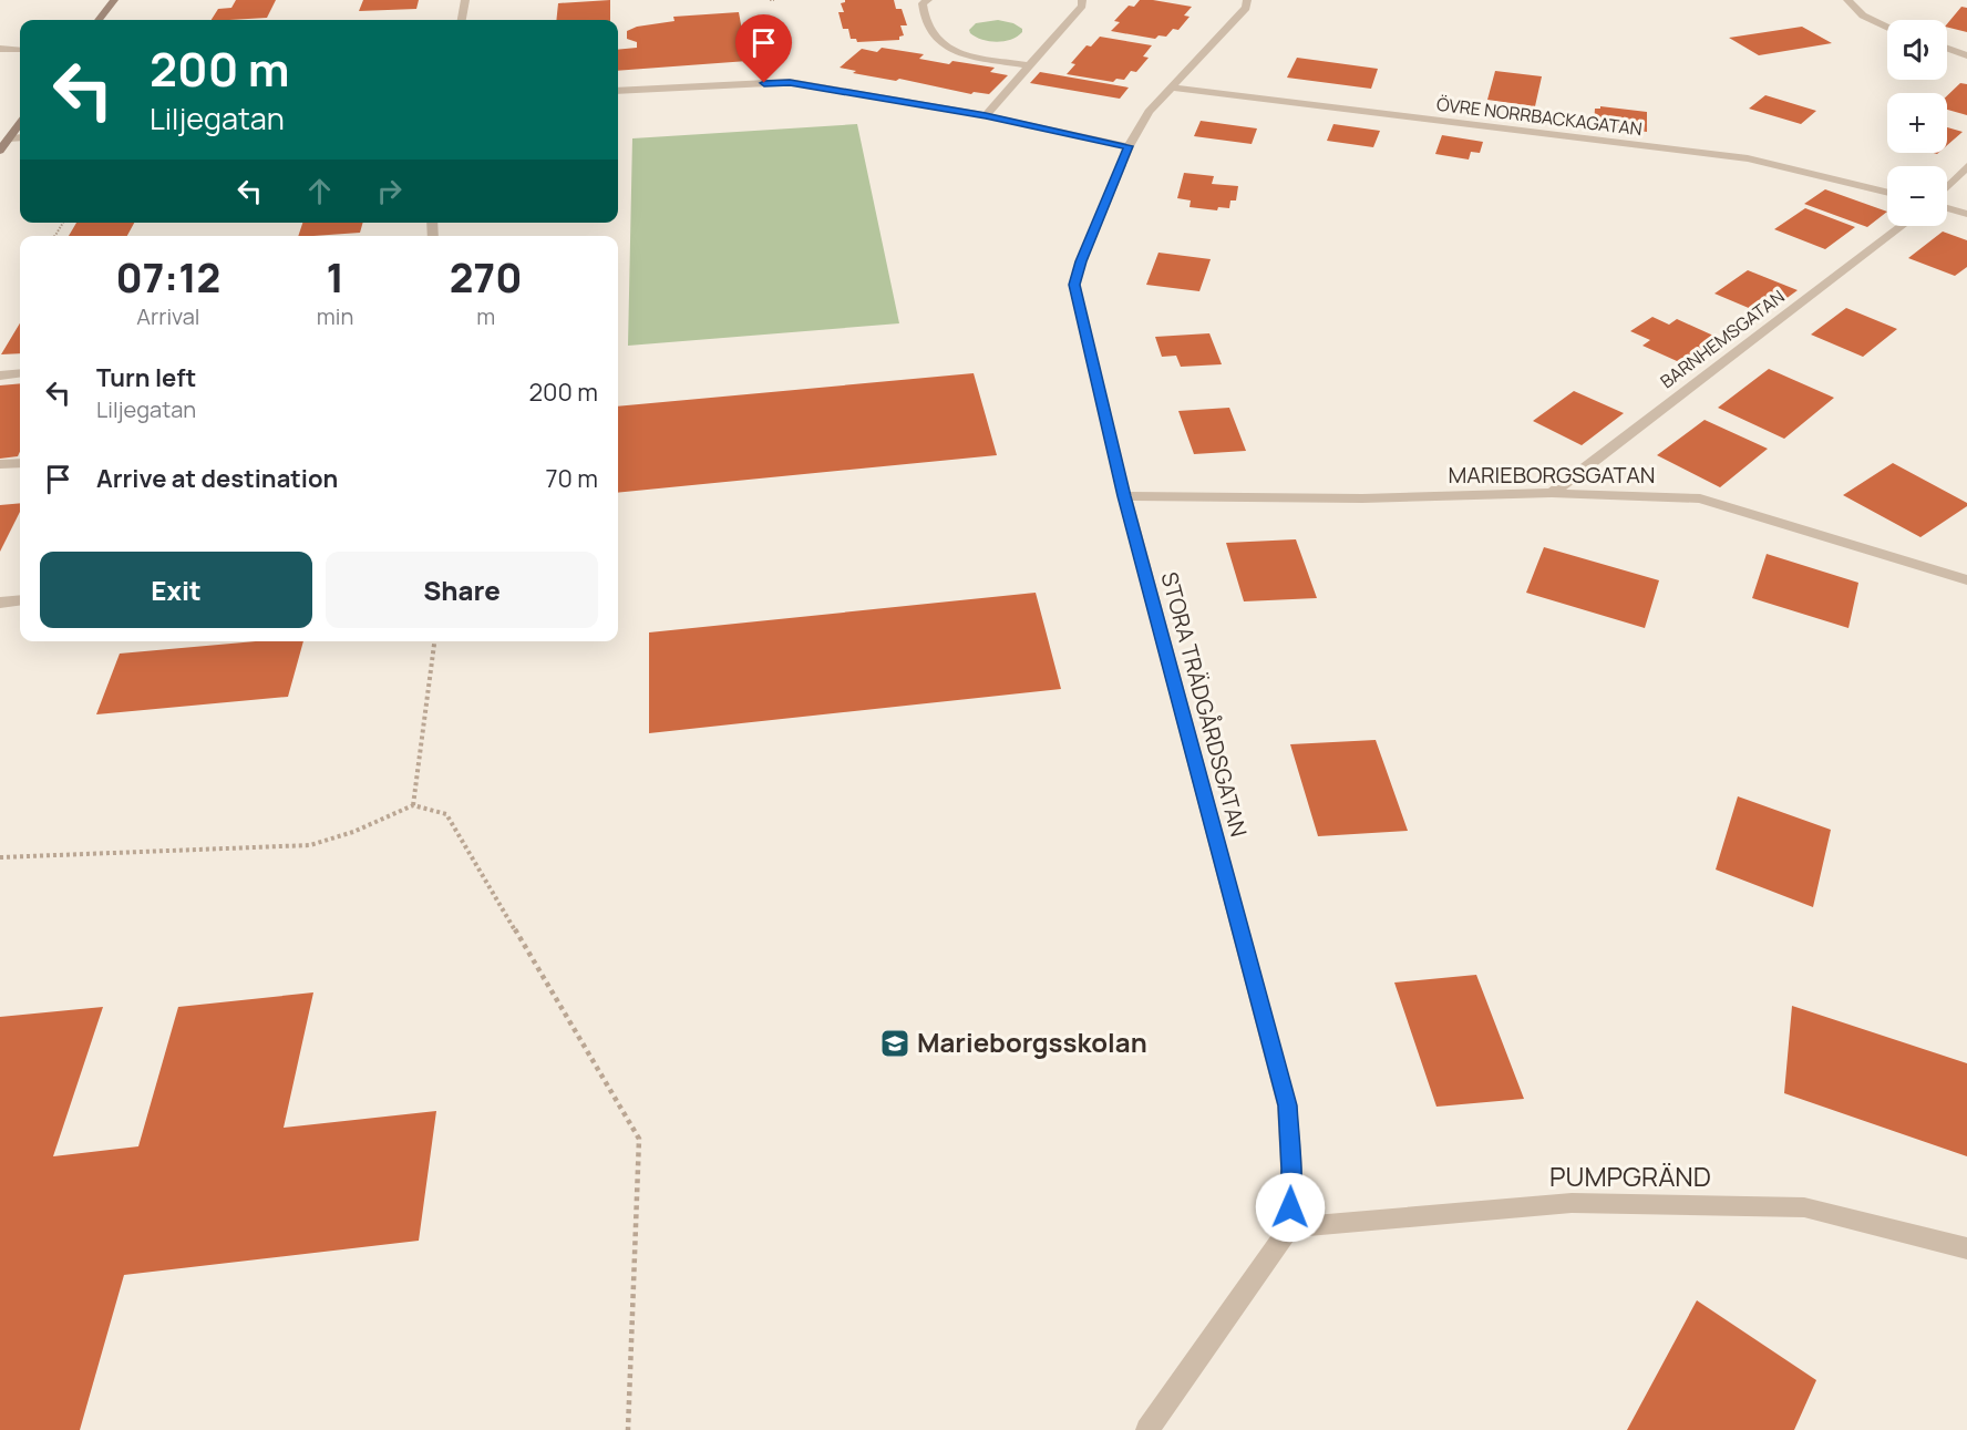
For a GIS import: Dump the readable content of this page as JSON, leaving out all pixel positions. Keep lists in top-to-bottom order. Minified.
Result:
{"streets":{"street":["ÖVRE NORRBACKAGATAN","BARNHEMSGATAN","MARIEBORGSGATAN","STORA TRÄDGÅRDSGATAN","PUMPGRÄND"]},"crossings":[["ÖVRE NORRBACKAGATAN","STORA TRÄDGÅRDSGATAN"],["BARNHEMSGATAN","MARIEBORGSGATAN"],["MARIEBORGSGATAN","STORA TRÄDGÅRDSGATAN"],["STORA TRÄDGÅRDSGATAN","PUMPGRÄND"]],"places":{"school or university":["Marieborgsskolan"]},"page":{"map_buttons":["+","−"],"turn":["200 m","Liljegatan"],"eta":["07:12","Arrival","1","min","270","m"],"list":[{"name":"Turn left","note":"Liljegatan","value":"200 m"},{"name":"Arrive at destination","value":"70 m"}],"buttons":["Exit","Share"]}}
